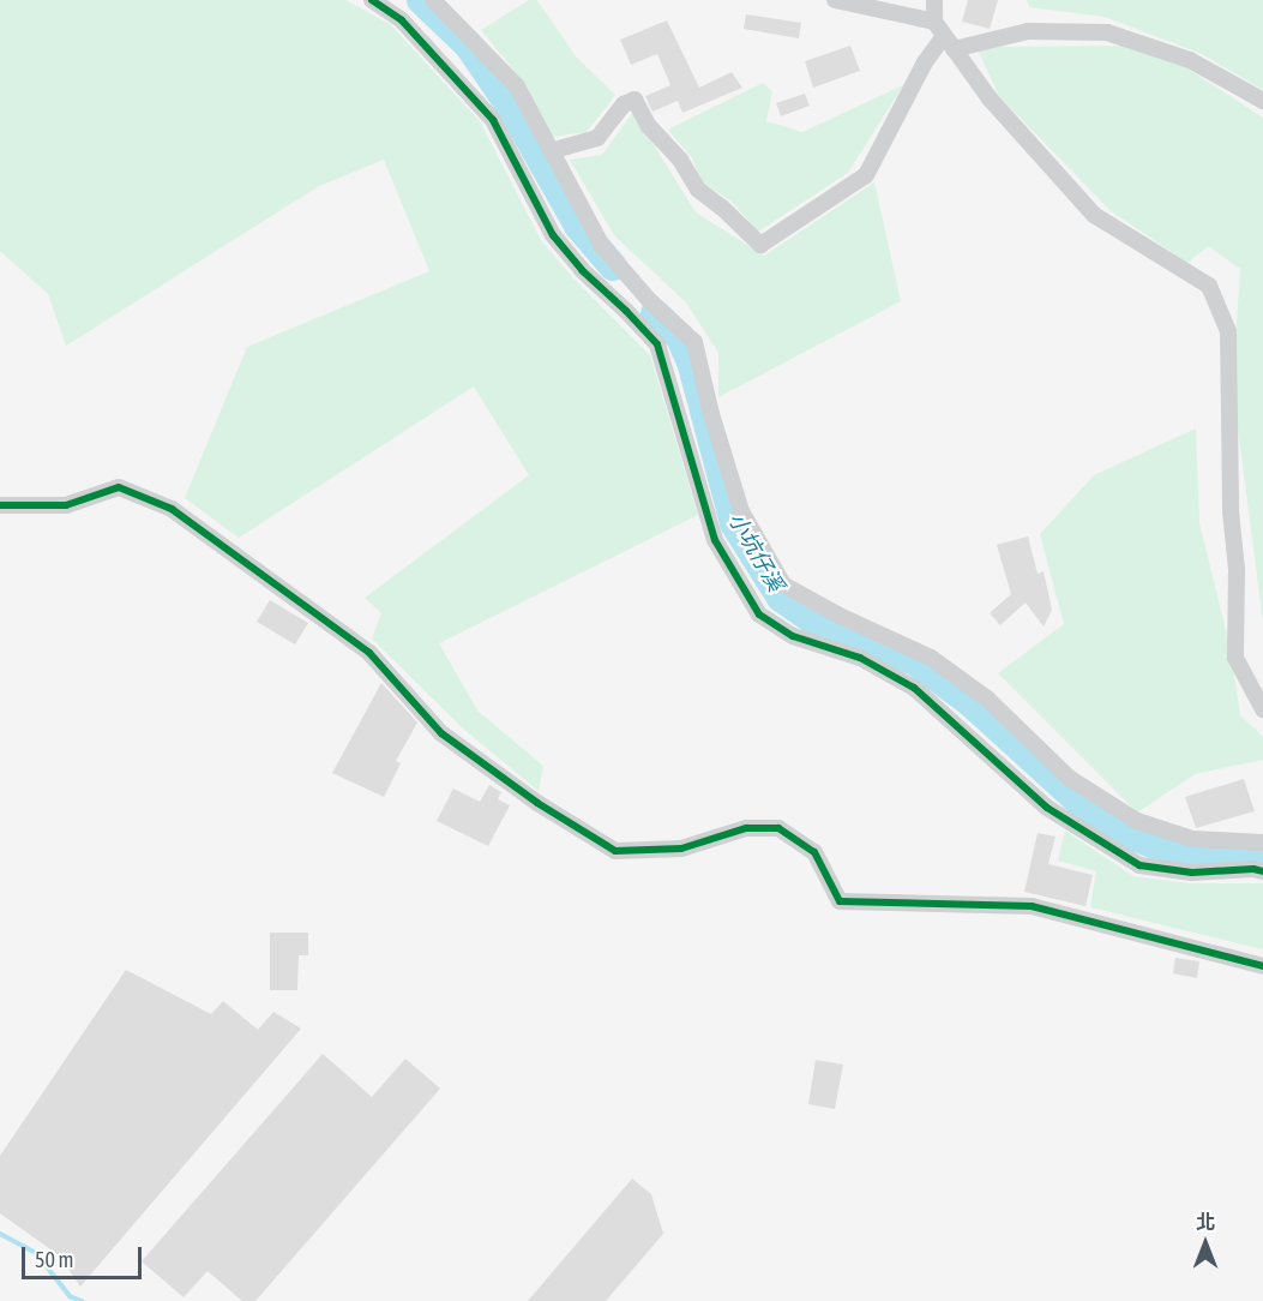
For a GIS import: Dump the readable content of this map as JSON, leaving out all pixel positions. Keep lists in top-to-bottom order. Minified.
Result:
{"water":["小坑仔溪"],"scale_bar":"50 m","north":"top"}
